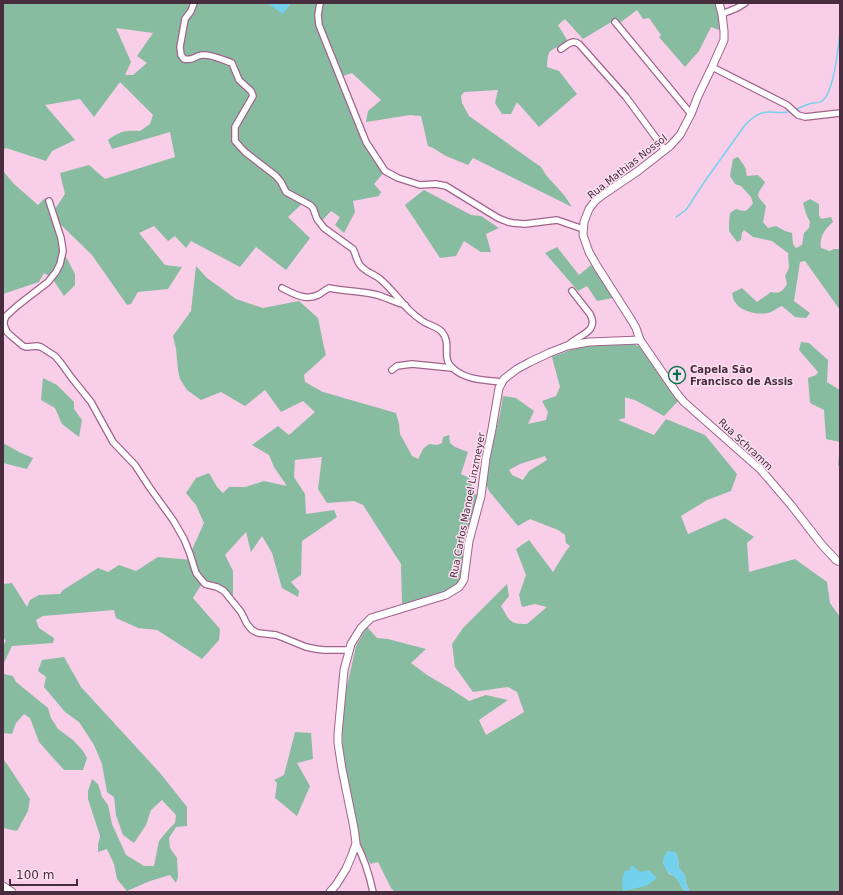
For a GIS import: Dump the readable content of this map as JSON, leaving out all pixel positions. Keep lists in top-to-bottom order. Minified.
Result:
{"streets":{"street":["Rua Mathias Nossol","Rua Schramm","Rua Carlos Manoel Linzmeyer"]},"crossings":[["Rua Mathias Nossol","Rua Schramm"]],"places":{"church":["Capela São Francisco de Assis"]},"scale_bar":"100 m"}
